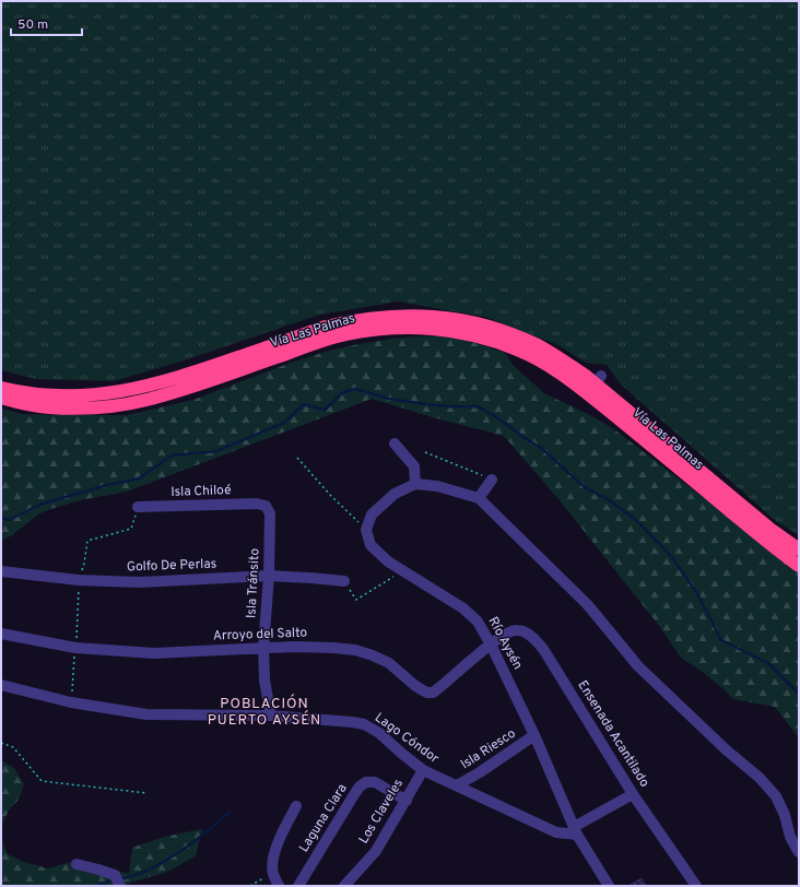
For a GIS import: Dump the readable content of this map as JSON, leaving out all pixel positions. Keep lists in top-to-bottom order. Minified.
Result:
{"streets":{"highway":["Vía Las Palmas"],"street":["Isla Chiloé","Golfo De Perlas","Isla Tránsito","Arroyo del Salto","Río Aysén","Ensenada Acantilado","Lago Cóndor","Isla Riesco","Los Claveles","Laguna Clara"]},"crossings":[["Isla Chiloé","Isla Tránsito"],["Golfo De Perlas","Isla Tránsito"],["Isla Tránsito","Arroyo del Salto"],["Isla Tránsito","Lago Cóndor"],["Arroyo del Salto","Río Aysén"],["Arroyo del Salto","Ensenada Acantilado"],["Río Aysén","Ensenada Acantilado"],["Río Aysén","Lago Cóndor"],["Río Aysén","Isla Riesco"],["Lago Cóndor","Isla Riesco"],["Lago Cóndor","Los Claveles"],["Los Claveles","Laguna Clara"]],"districts":["POBLACIÓN PUERTO AYSÉN"],"scale_bar":"50 m"}
